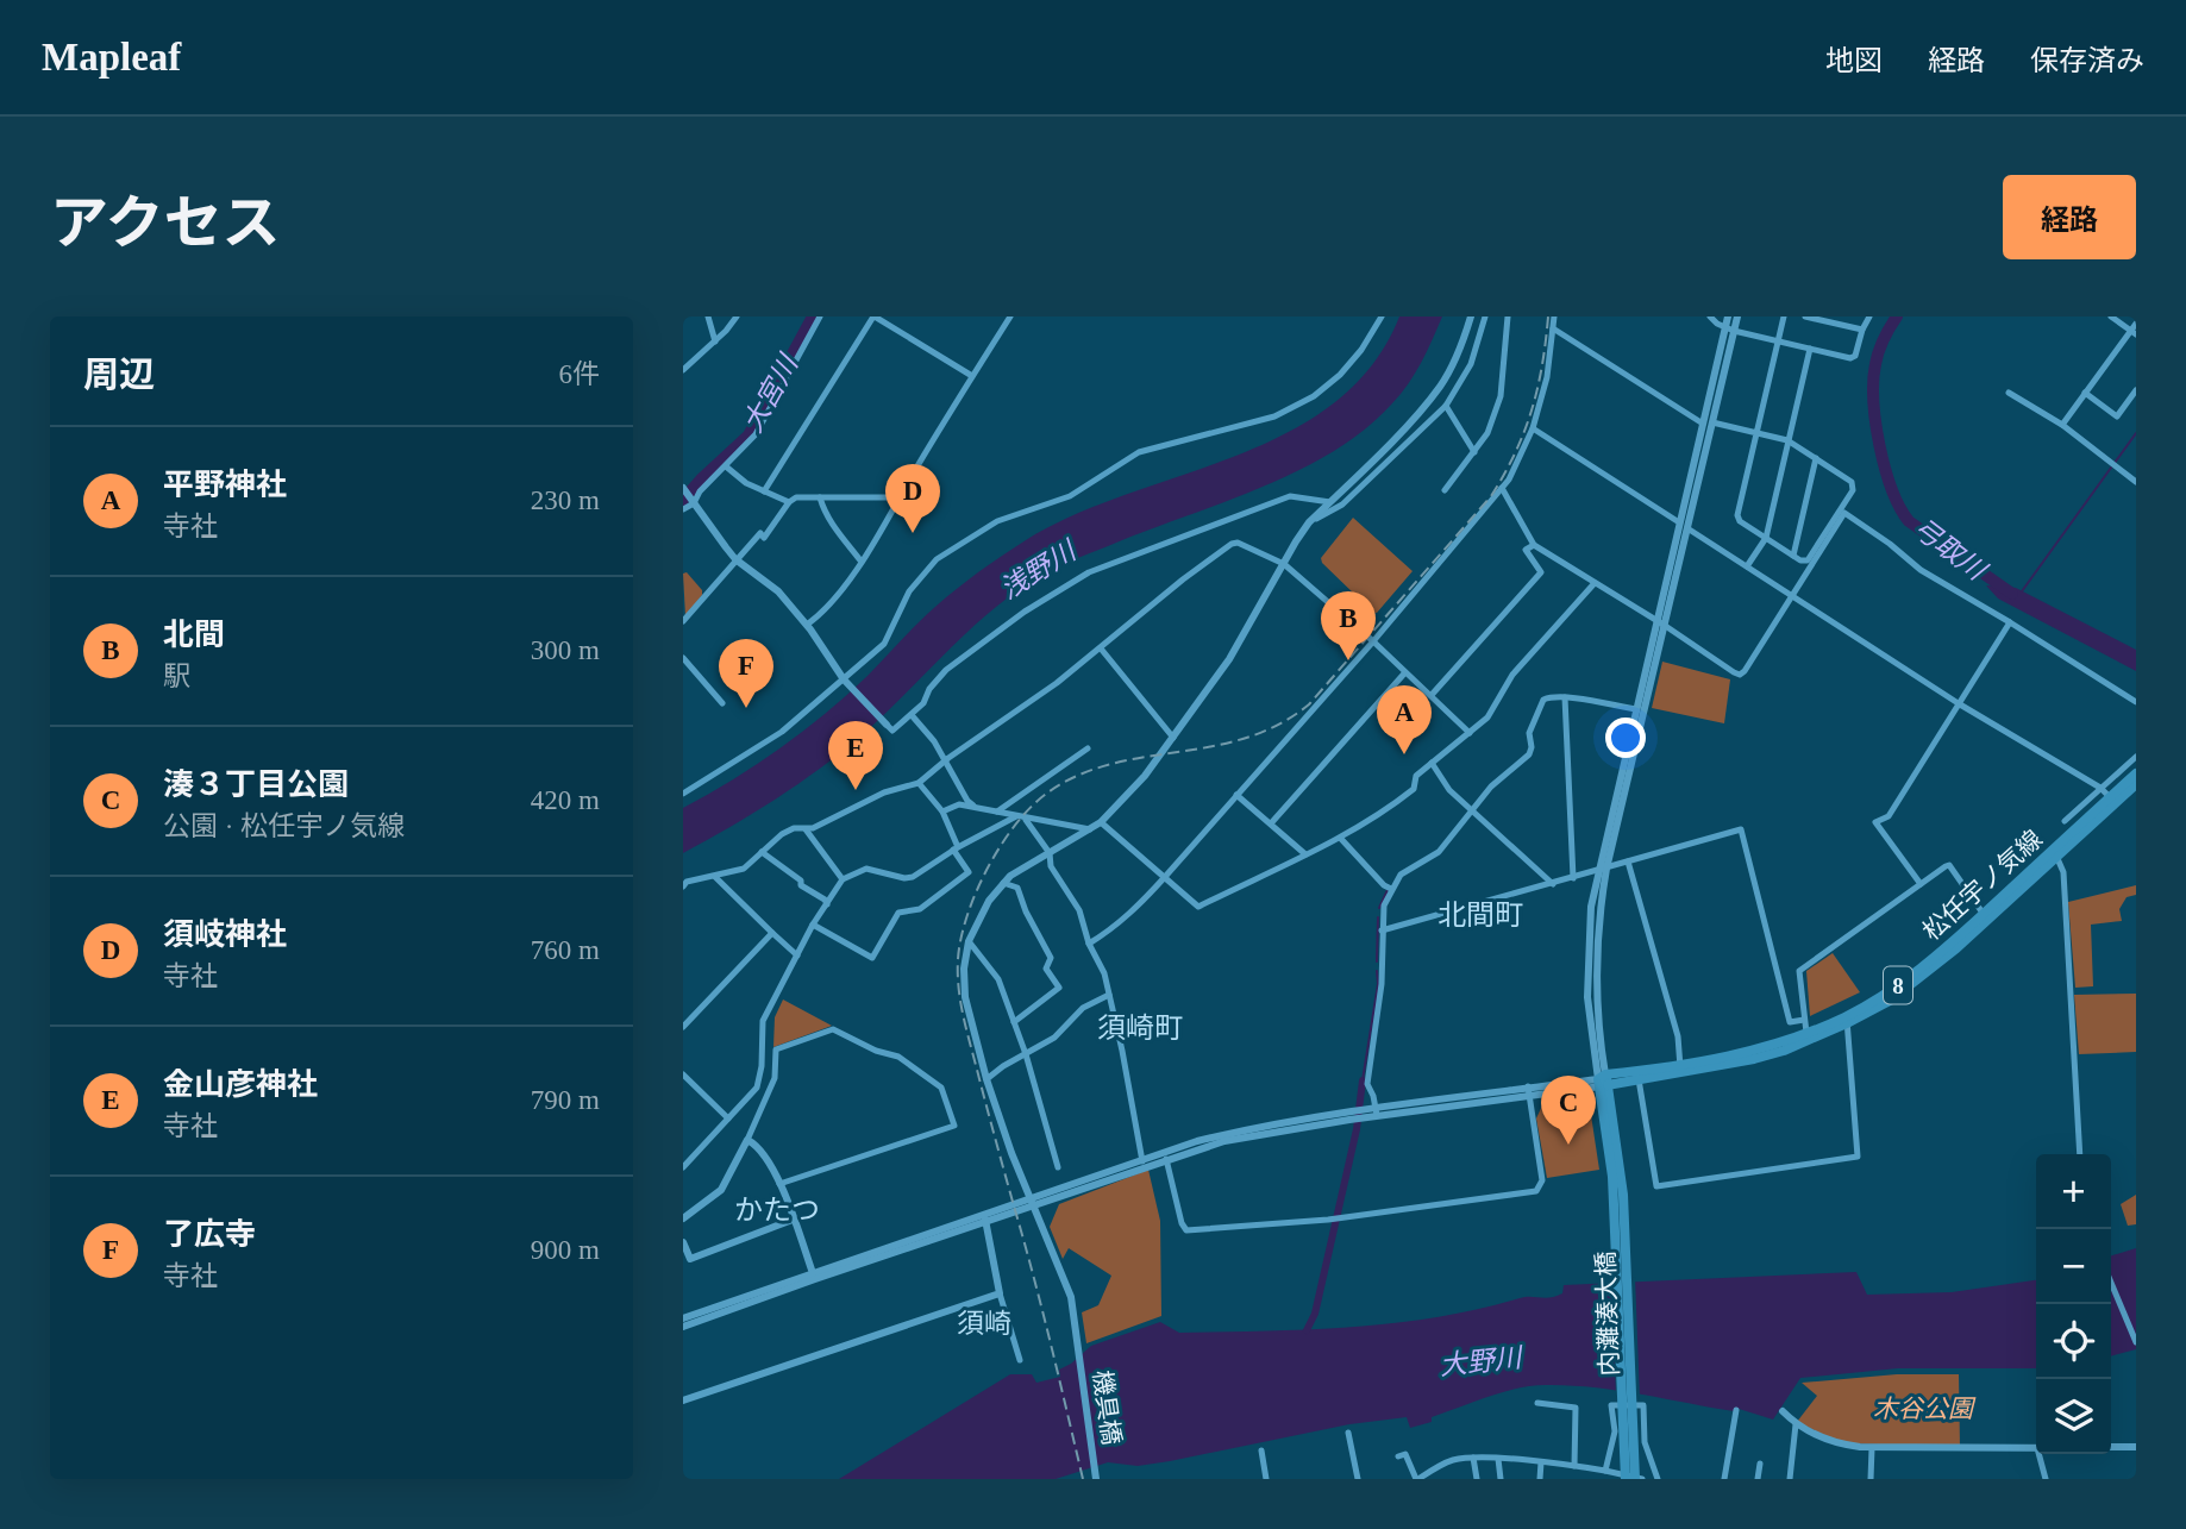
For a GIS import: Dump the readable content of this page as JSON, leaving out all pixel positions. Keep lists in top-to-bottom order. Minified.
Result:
{"streets":{"main road":["松任宇ノ気線","8","内灘湊大橋"],"street":["機具橋"]},"crossings":[["松任宇ノ気線","内灘湊大橋"]],"districts":["北間町","須崎町","かたつ","須崎"],"water":["大宮川","弓取川","浅野川","大野川"],"parks":["木谷公園"],"page":{"header":"Mapleaf","nav":["地図","経路","保存済み"],"title":"アクセス","buttons":"経路","heading":["周辺","6件"],"list":[{"mark":"A","name":"平野神社","note":"寺社","value":"230 m"},{"mark":"B","name":"北間","note":"駅","value":"300 m"},{"mark":"C","name":"湊３丁目公園","note":"公園 · 松任宇ノ気線","value":"420 m"},{"mark":"D","name":"須岐神社","note":"寺社","value":"760 m"},{"mark":"E","name":"金山彦神社","note":"寺社","value":"790 m"},{"mark":"F","name":"了広寺","note":"寺社","value":"900 m"}],"pins":["D","B","F","A","E","C"],"map_buttons":["+","−"]}}
